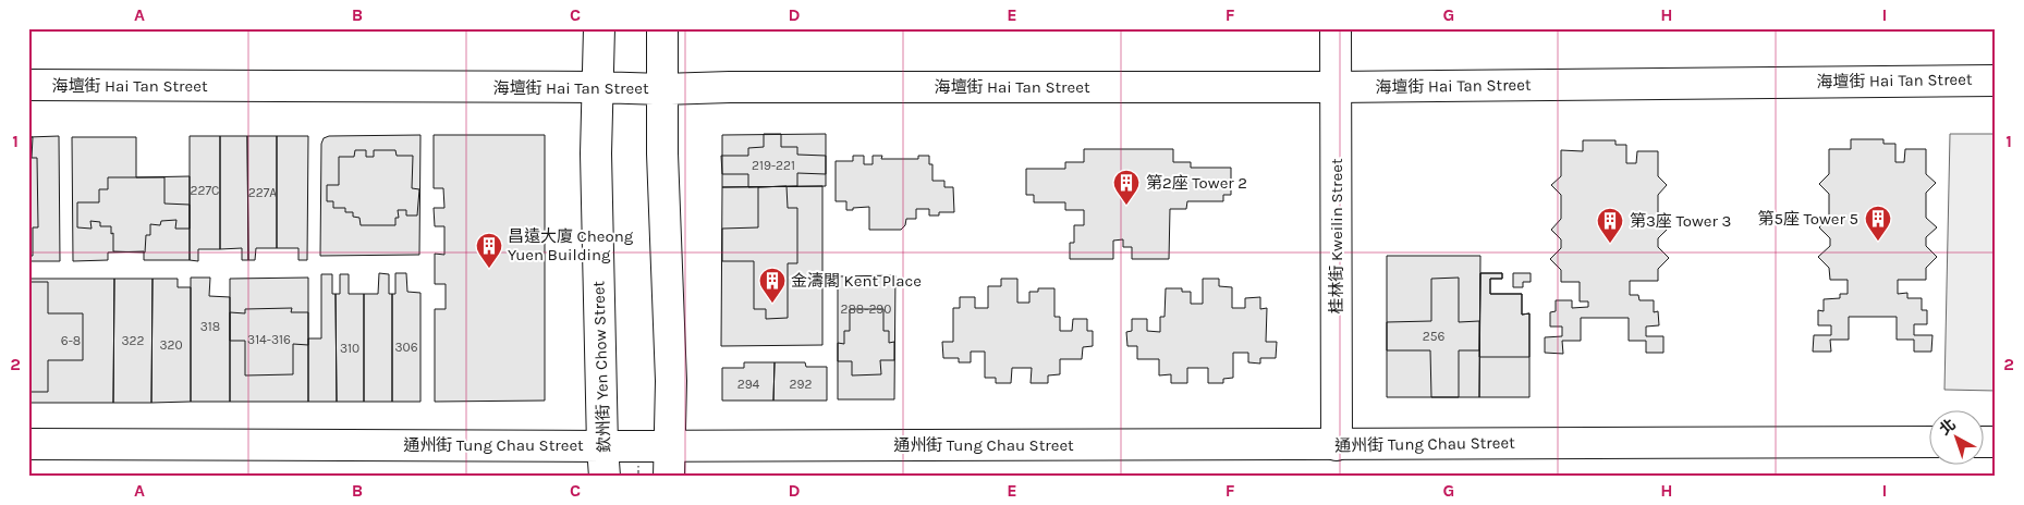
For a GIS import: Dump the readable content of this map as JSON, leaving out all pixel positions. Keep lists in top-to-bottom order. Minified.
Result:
{"streets":{"street":["海壇街 Hai Tan Street","桂林街 Kweilin Street","欽州街 Yen Chow Street","通州街 Tung Chau Street"]},"crossings":[["海壇街 Hai Tan Street","桂林街 Kweilin Street"],["海壇街 Hai Tan Street","欽州街 Yen Chow Street"],["桂林街 Kweilin Street","通州街 Tung Chau Street"],["欽州街 Yen Chow Street","通州街 Tung Chau Street"]],"places":{"building":["第2座 Tower 2","第5座 Tower 5","第3座 Tower 3","昌遠大廈 Cheong Yuen Building","金濤閣 Kent Place"]},"house_numbers":["219-221","227C","227A","288-290","318","256","314-316","6-8","322","320","306","310","294","292"],"north":"top left","grid":{"columns":["A","B","C","D","E","F","G","H","I"],"rows":["1","2"]}}
